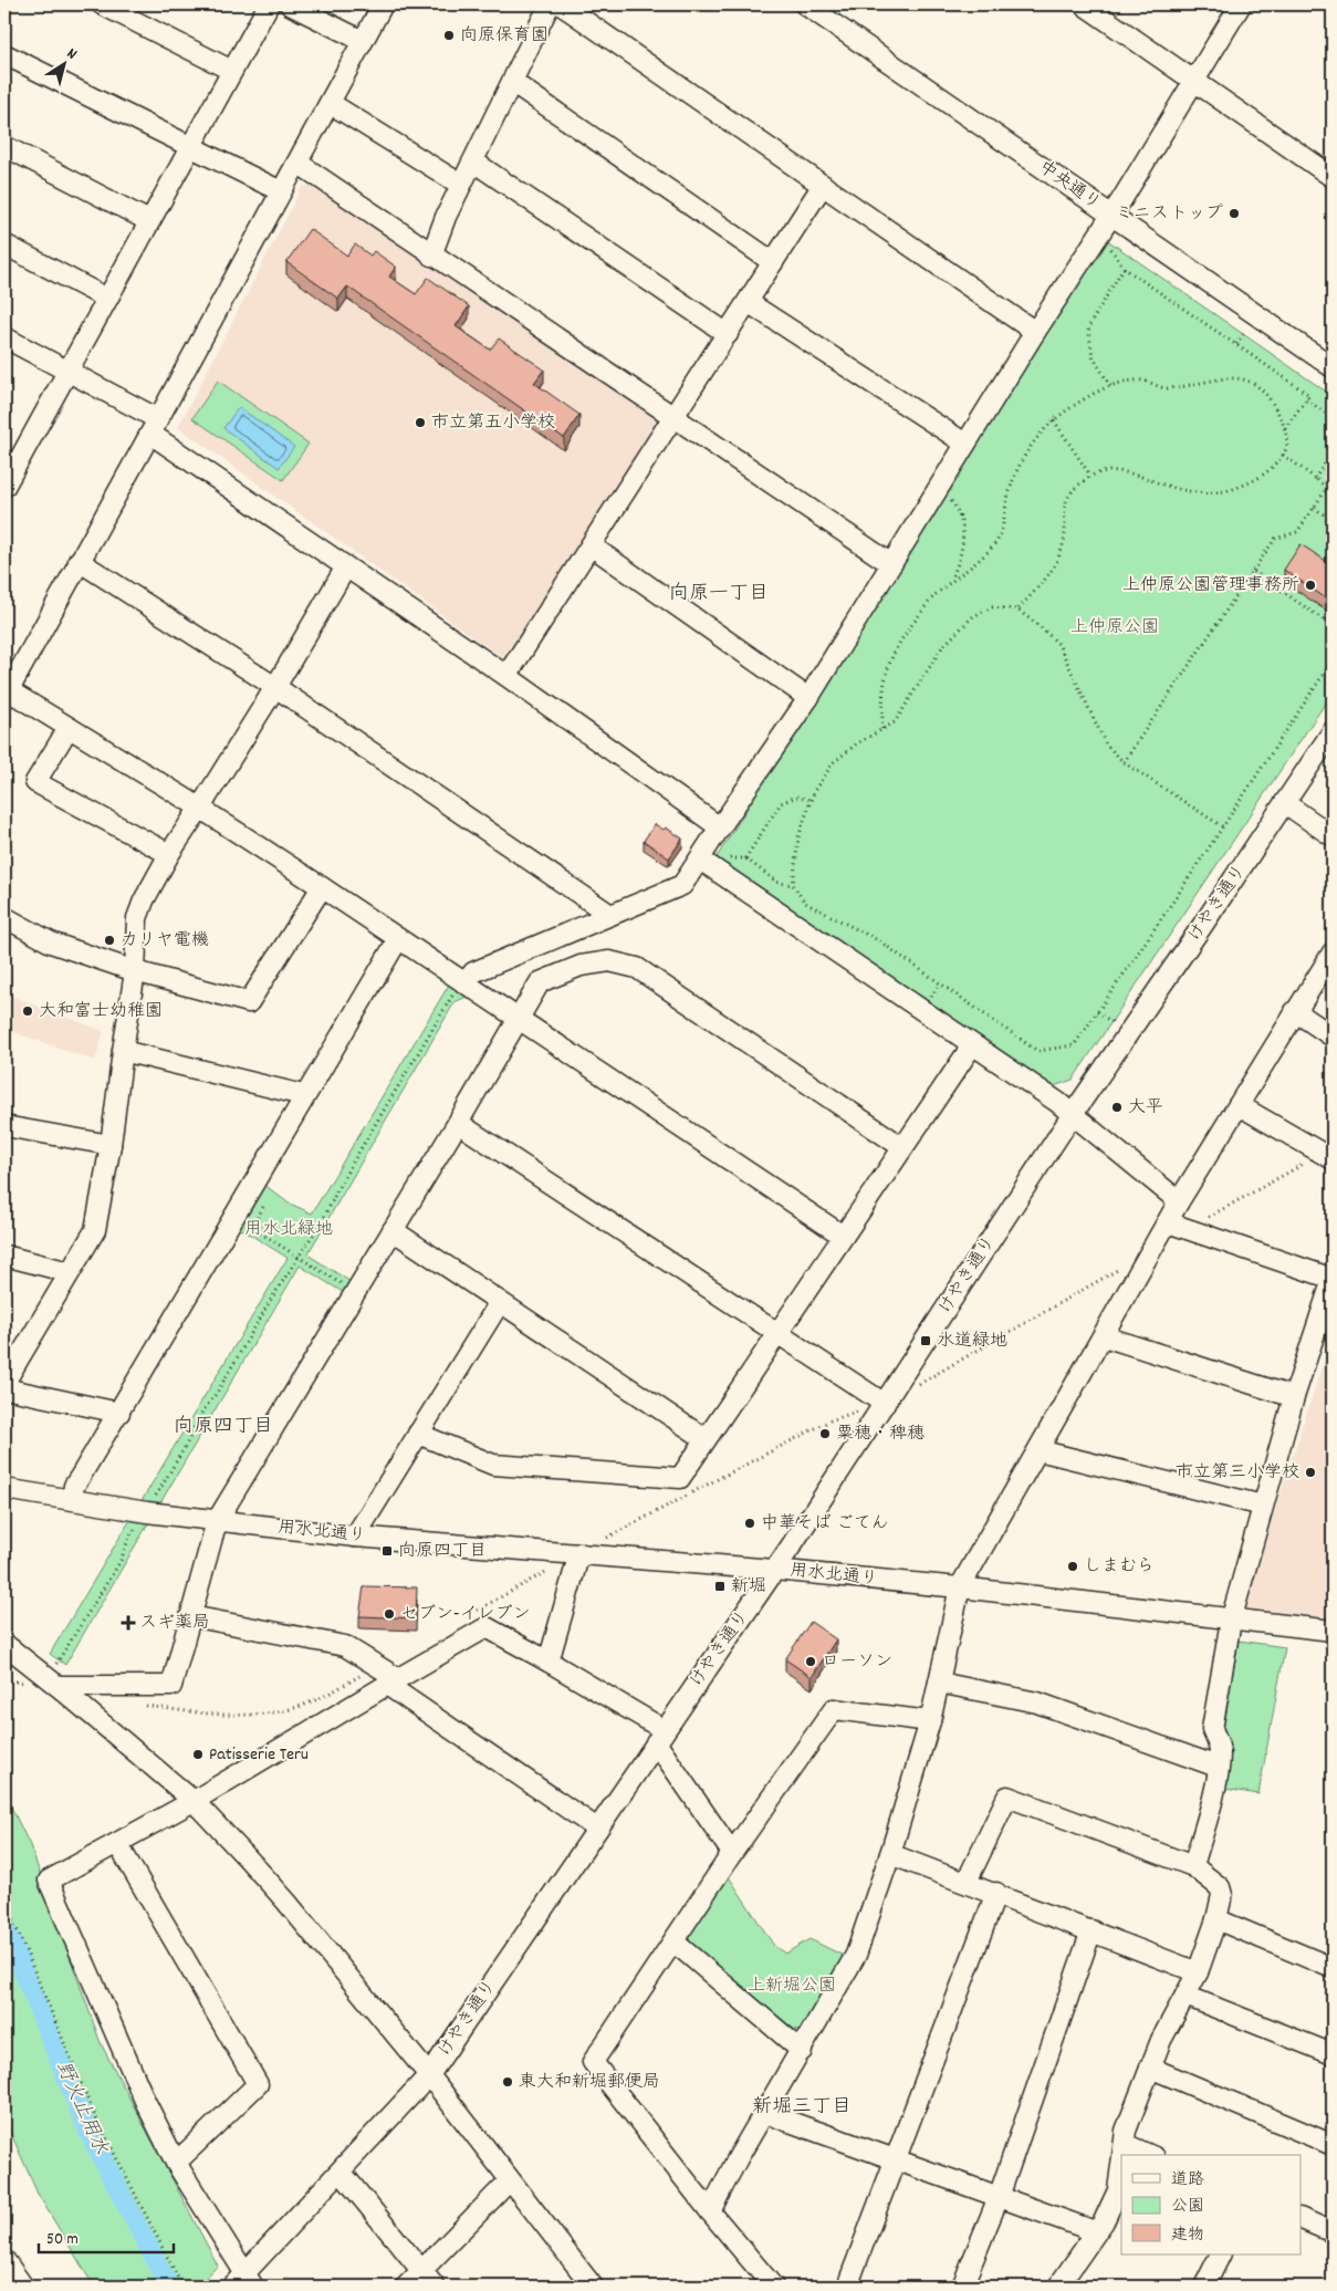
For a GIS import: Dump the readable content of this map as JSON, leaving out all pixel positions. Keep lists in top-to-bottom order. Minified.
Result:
{"streets":{"street":["中央通り","けやき通り","用水北通り"]},"crossings":[["けやき通り","用水北通り"]],"districts":["向原一丁目","向原四丁目","新堀三丁目"],"water":["野火止用水"],"parks":["上仲原公園","用水北緑地","上新堀公園"],"places":{"other":["向原保育園","ミニストップ","市立第五小学校","上仲原公園管理事務所","カリヤ電機","大和富士幼稚園","大平","粟穂・稗穂","市立第三小学校","中華そば ごてん","しまむら","セブン-イレブン","ローソン","Patisserie Teru","東大和新堀郵便局"],"transit":["水道緑地","向原四丁目","新堀"],"health":["スギ薬局"]},"legend":["道路","公園","建物"],"scale_bar":"50 m","north":"top right"}
